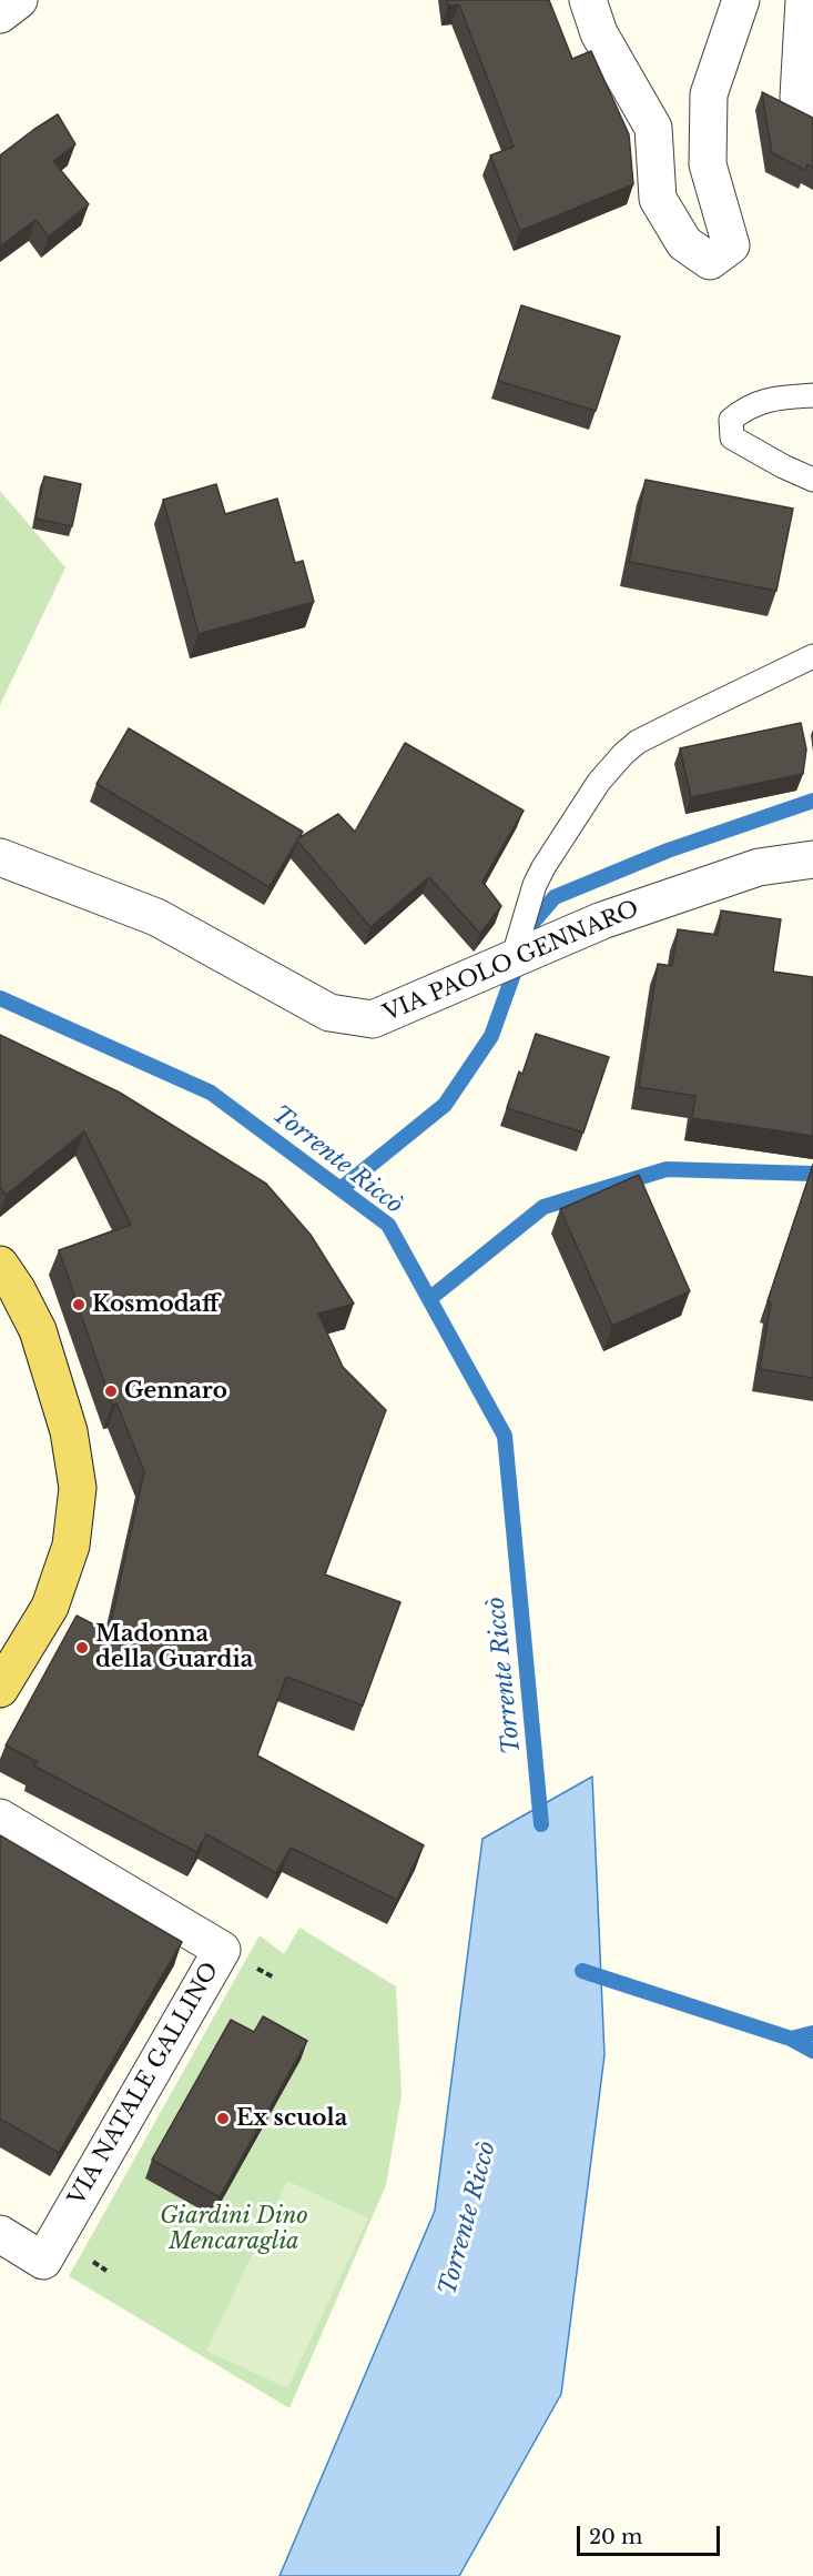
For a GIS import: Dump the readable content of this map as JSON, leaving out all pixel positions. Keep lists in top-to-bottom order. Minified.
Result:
{"streets":{"street":["VIA PAOLO GENNARO","VIA NATALE GALLINO"]},"water":["Torrente Riccò"],"parks":["Giardini Dino Mencaraglia"],"places":["Kosmodaff","Gennaro","Madonna della Guardia","Ex scuola"],"scale_bar":"20 m"}
